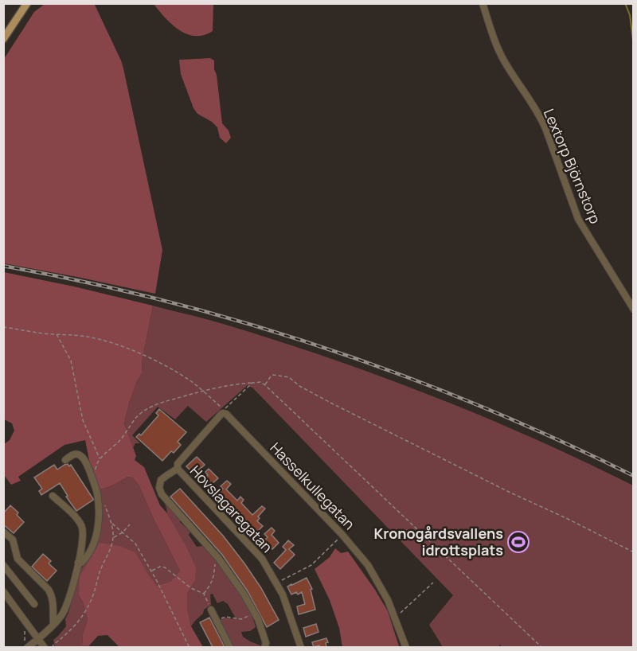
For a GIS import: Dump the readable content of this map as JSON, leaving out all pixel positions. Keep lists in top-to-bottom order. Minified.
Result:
{"streets":{"street":["Lextorp Björnstorp","Hasselkullegatan","Hovslagaregatan"]},"crossings":[["Hasselkullegatan","Hovslagaregatan"]],"places":{"sports":["Kronogårdsvallens idrottsplats"]}}
